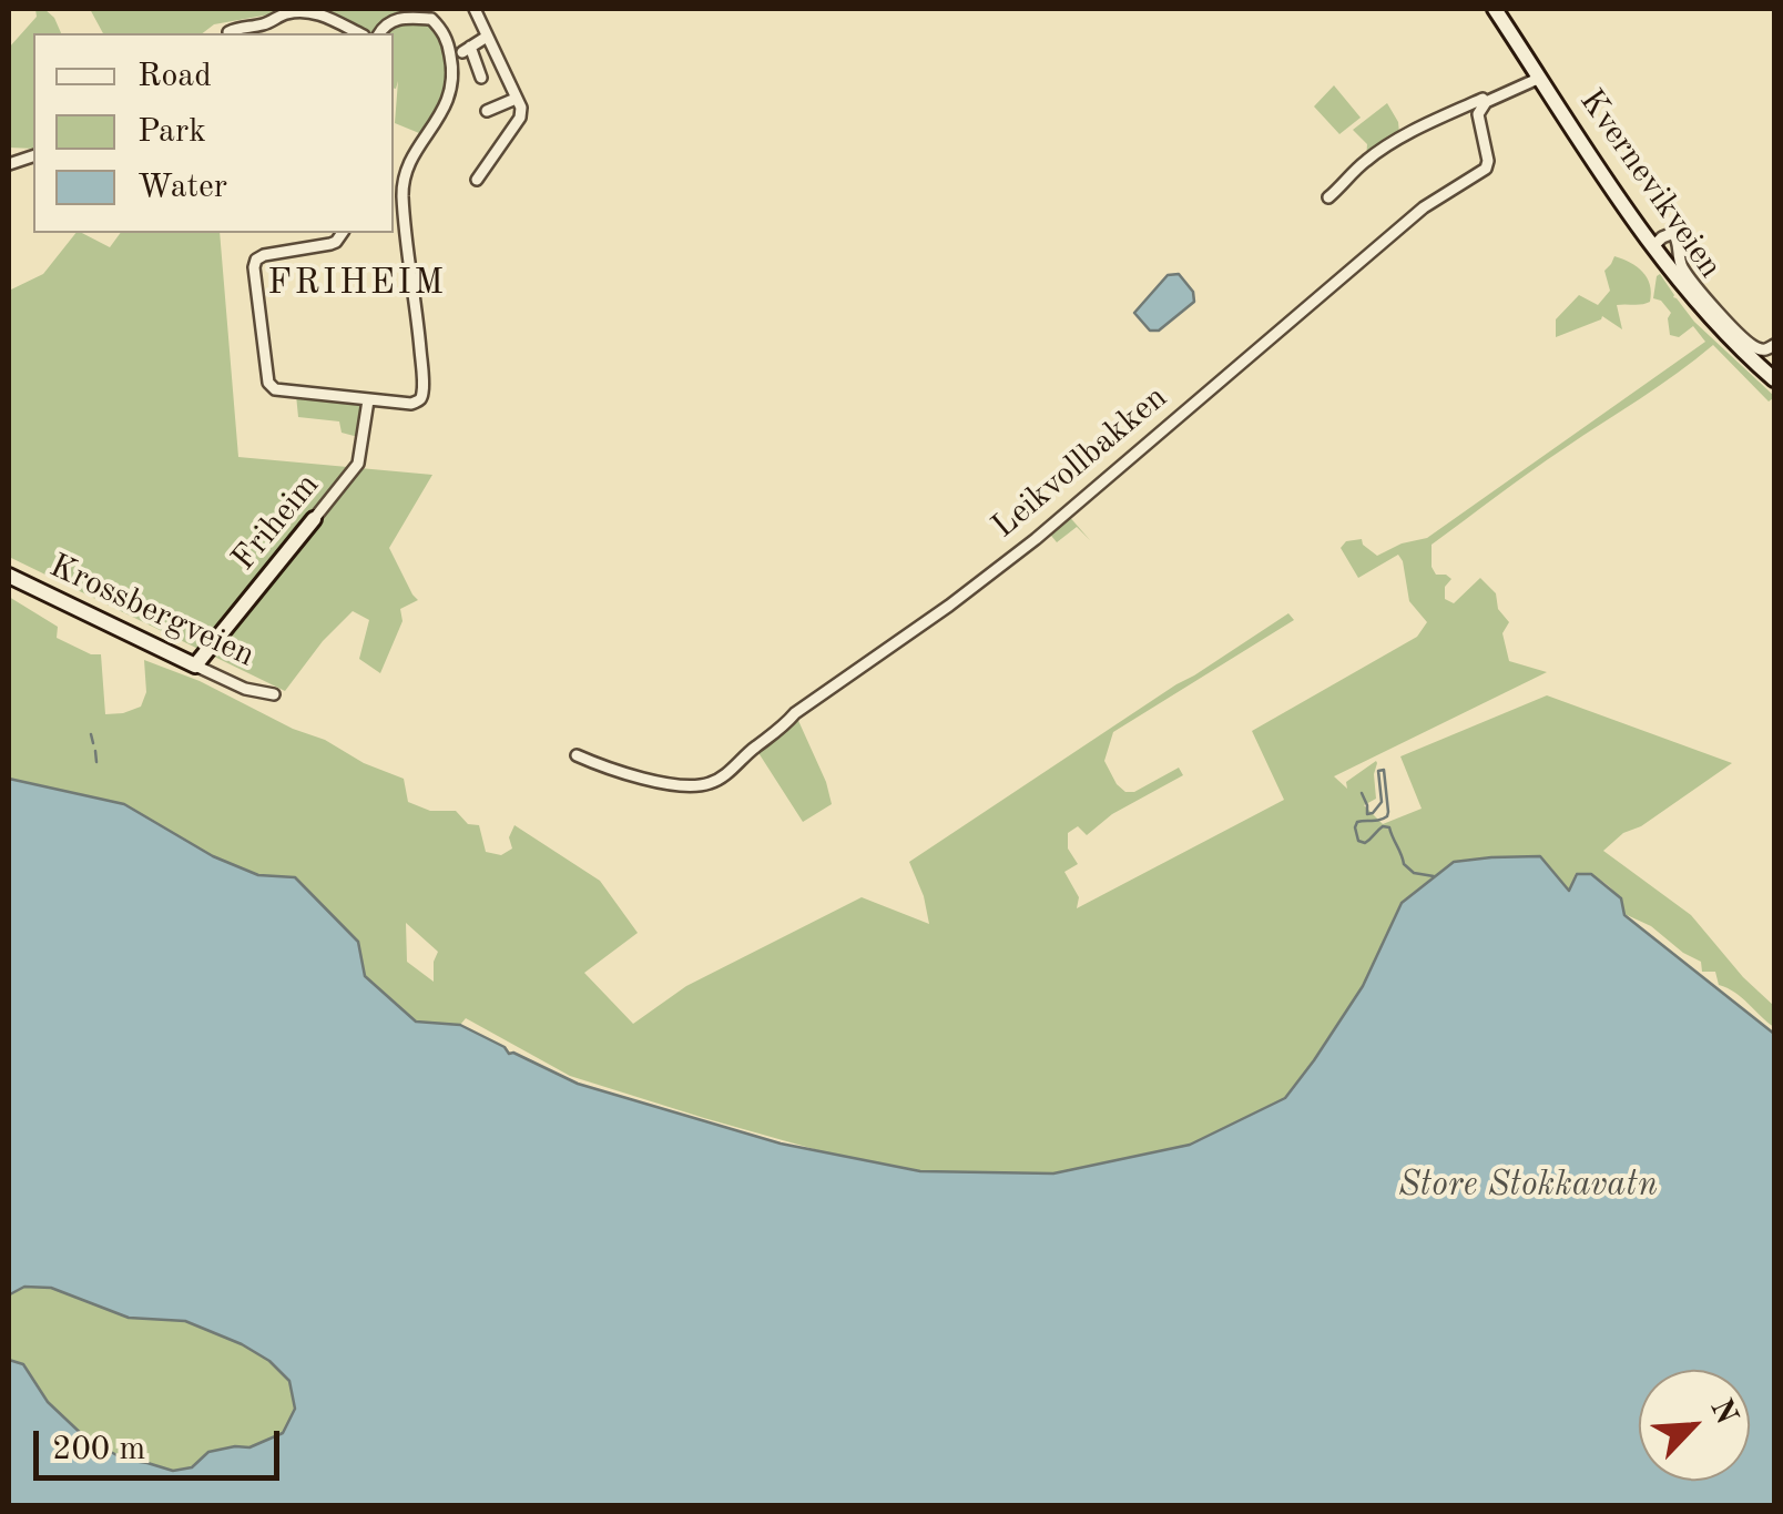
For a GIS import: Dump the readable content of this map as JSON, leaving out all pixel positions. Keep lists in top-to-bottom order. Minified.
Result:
{"streets":{"main road":["Kvernevikveien","Friheim","Krossbergveien"],"street":["Leikvollbakken"]},"crossings":[["Friheim","Krossbergveien"]],"districts":["FRIHEIM"],"water":["Store Stokkavatn"],"legend":["Road","Park","Water"],"scale_bar":"200 m","north":"top right"}
